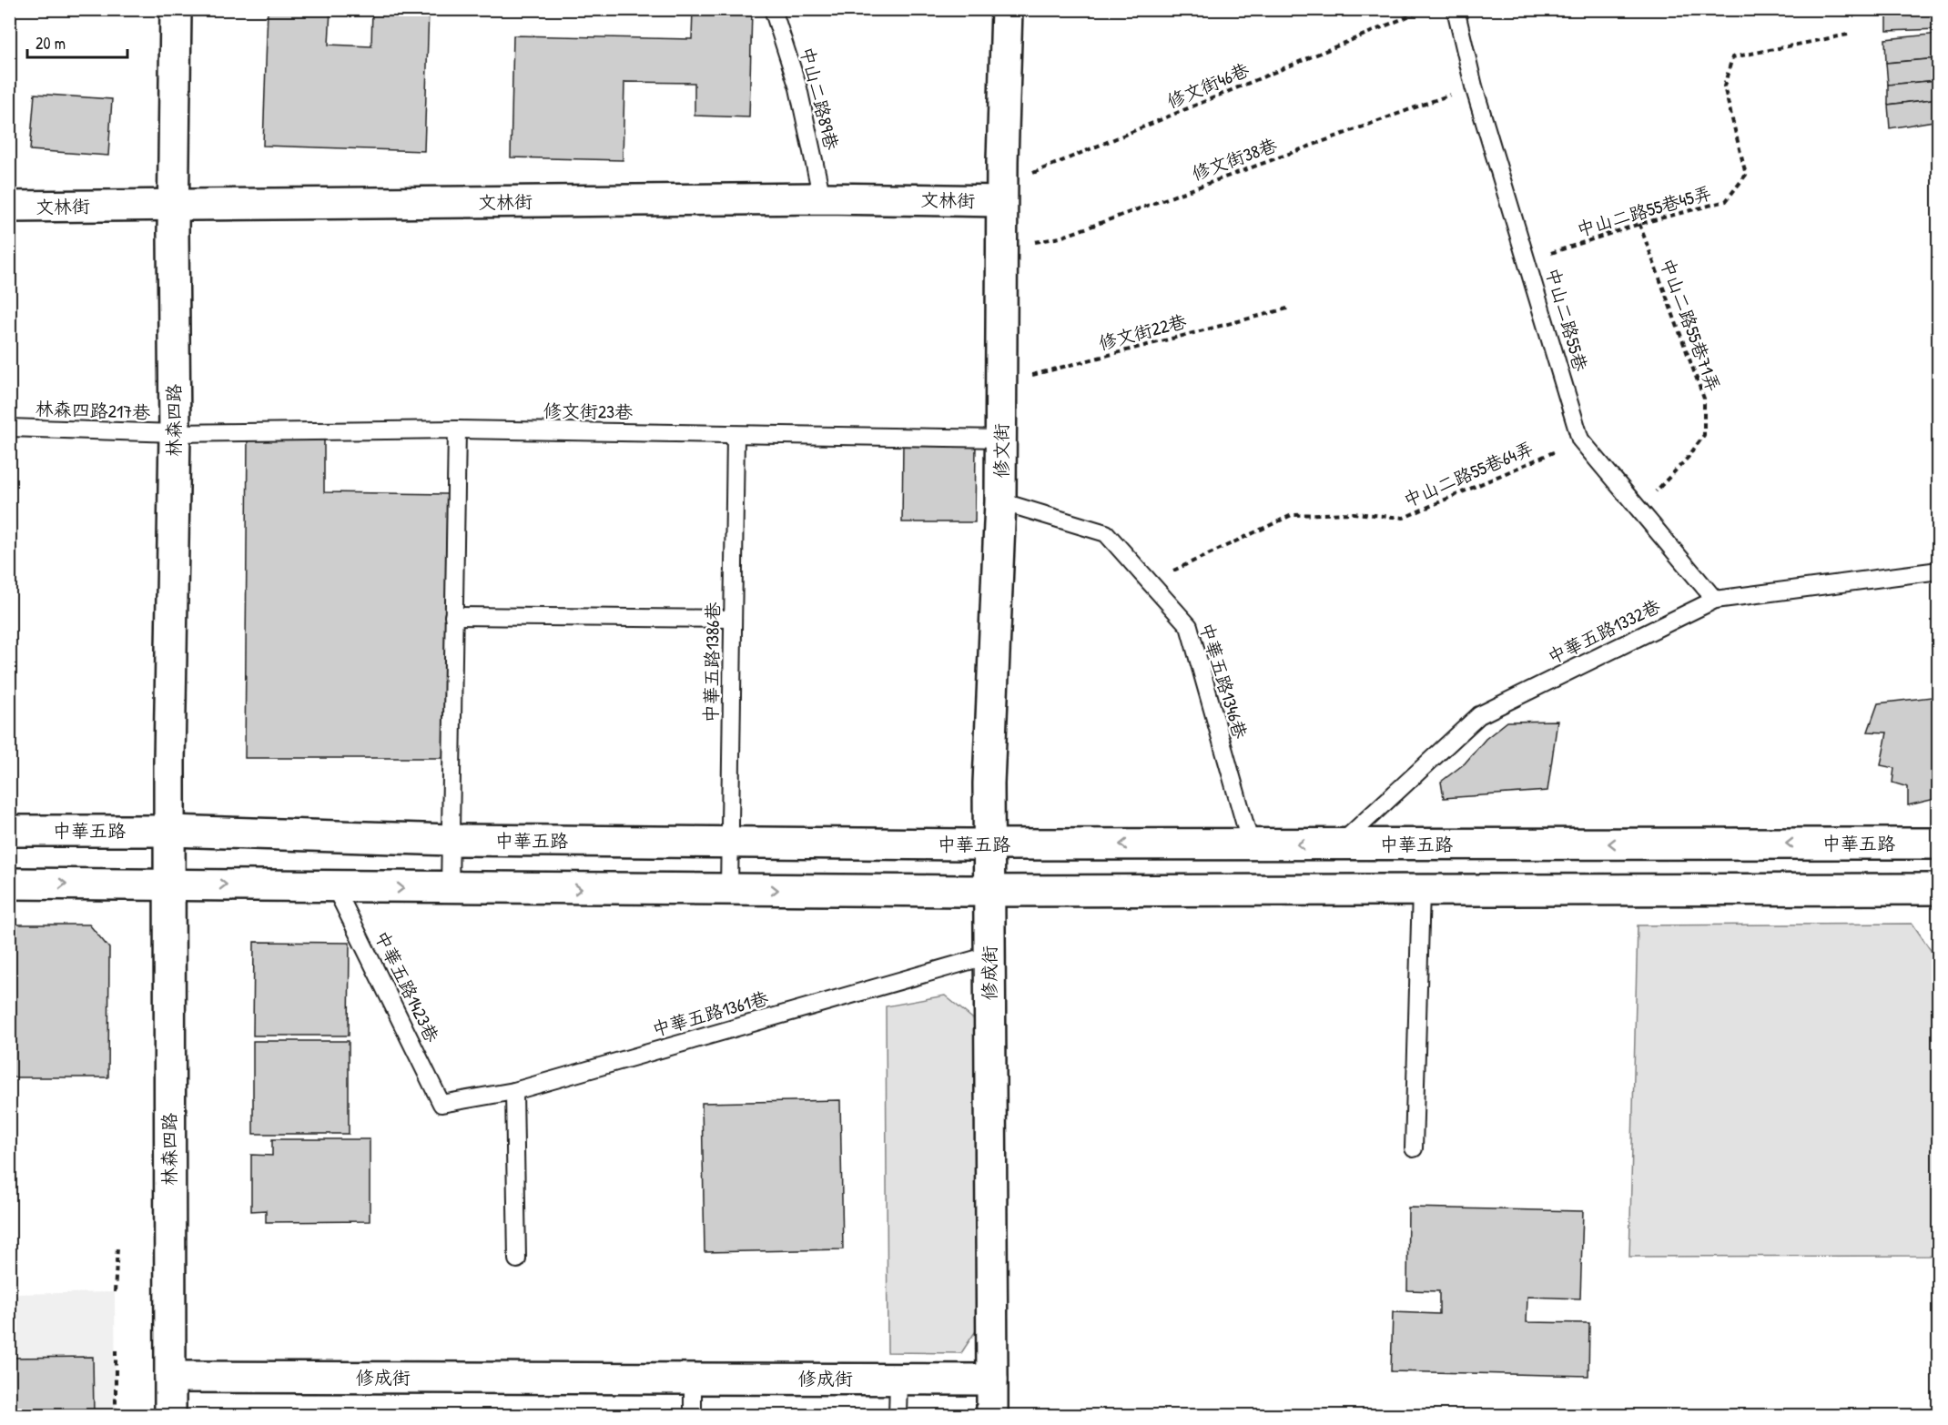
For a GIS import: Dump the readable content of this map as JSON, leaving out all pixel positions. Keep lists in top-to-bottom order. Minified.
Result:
{"streets":{"street":["文林街","林森四路","修文街","中華五路","修成街"],"lane":["中山二路89巷","中山二路55巷","林森四路217巷","修文街23巷","中華五路1332巷","中華五路1386巷","中華五路1346巷","中華五路1423巷","中華五路1361巷"],"path":["修文街46巷","修文街38巷","中山二路55巷45弄","中山二路55巷71弄","修文街22巷","中山二路55巷64弄"]},"crossings":[["修文街46巷","文林街"],["修文街46巷","修文街"],["中山二路89巷","文林街"],["修文街38巷","中山二路55巷"],["修文街38巷","修文街"],["文林街","林森四路"],["文林街","修文街"],["中山二路55巷45弄","中山二路55巷"],["中山二路55巷45弄","中山二路55巷71弄"],["中山二路55巷","中山二路55巷71弄"],["中山二路55巷","中山二路55巷64弄"],["中山二路55巷","中華五路1332巷"],["修文街22巷","修文街"],["林森四路217巷","修文街23巷"],["林森四路217巷","林森四路"],["修文街23巷","林森四路"],["修文街23巷","修文街"],["修文街23巷","中華五路1386巷"],["林森四路","中華五路"],["林森四路","修成街"],["修文街","中華五路1346巷"],["修文街","中華五路"],["修文街","修成街"],["中山二路55巷64弄","中華五路1346巷"],["中華五路1332巷","中華五路"],["中華五路1386巷","中華五路"],["中華五路1346巷","中華五路"],["修成街","中華五路1361巷"],["中華五路1423巷","中華五路1361巷"]],"scale_bar":"20 m"}
